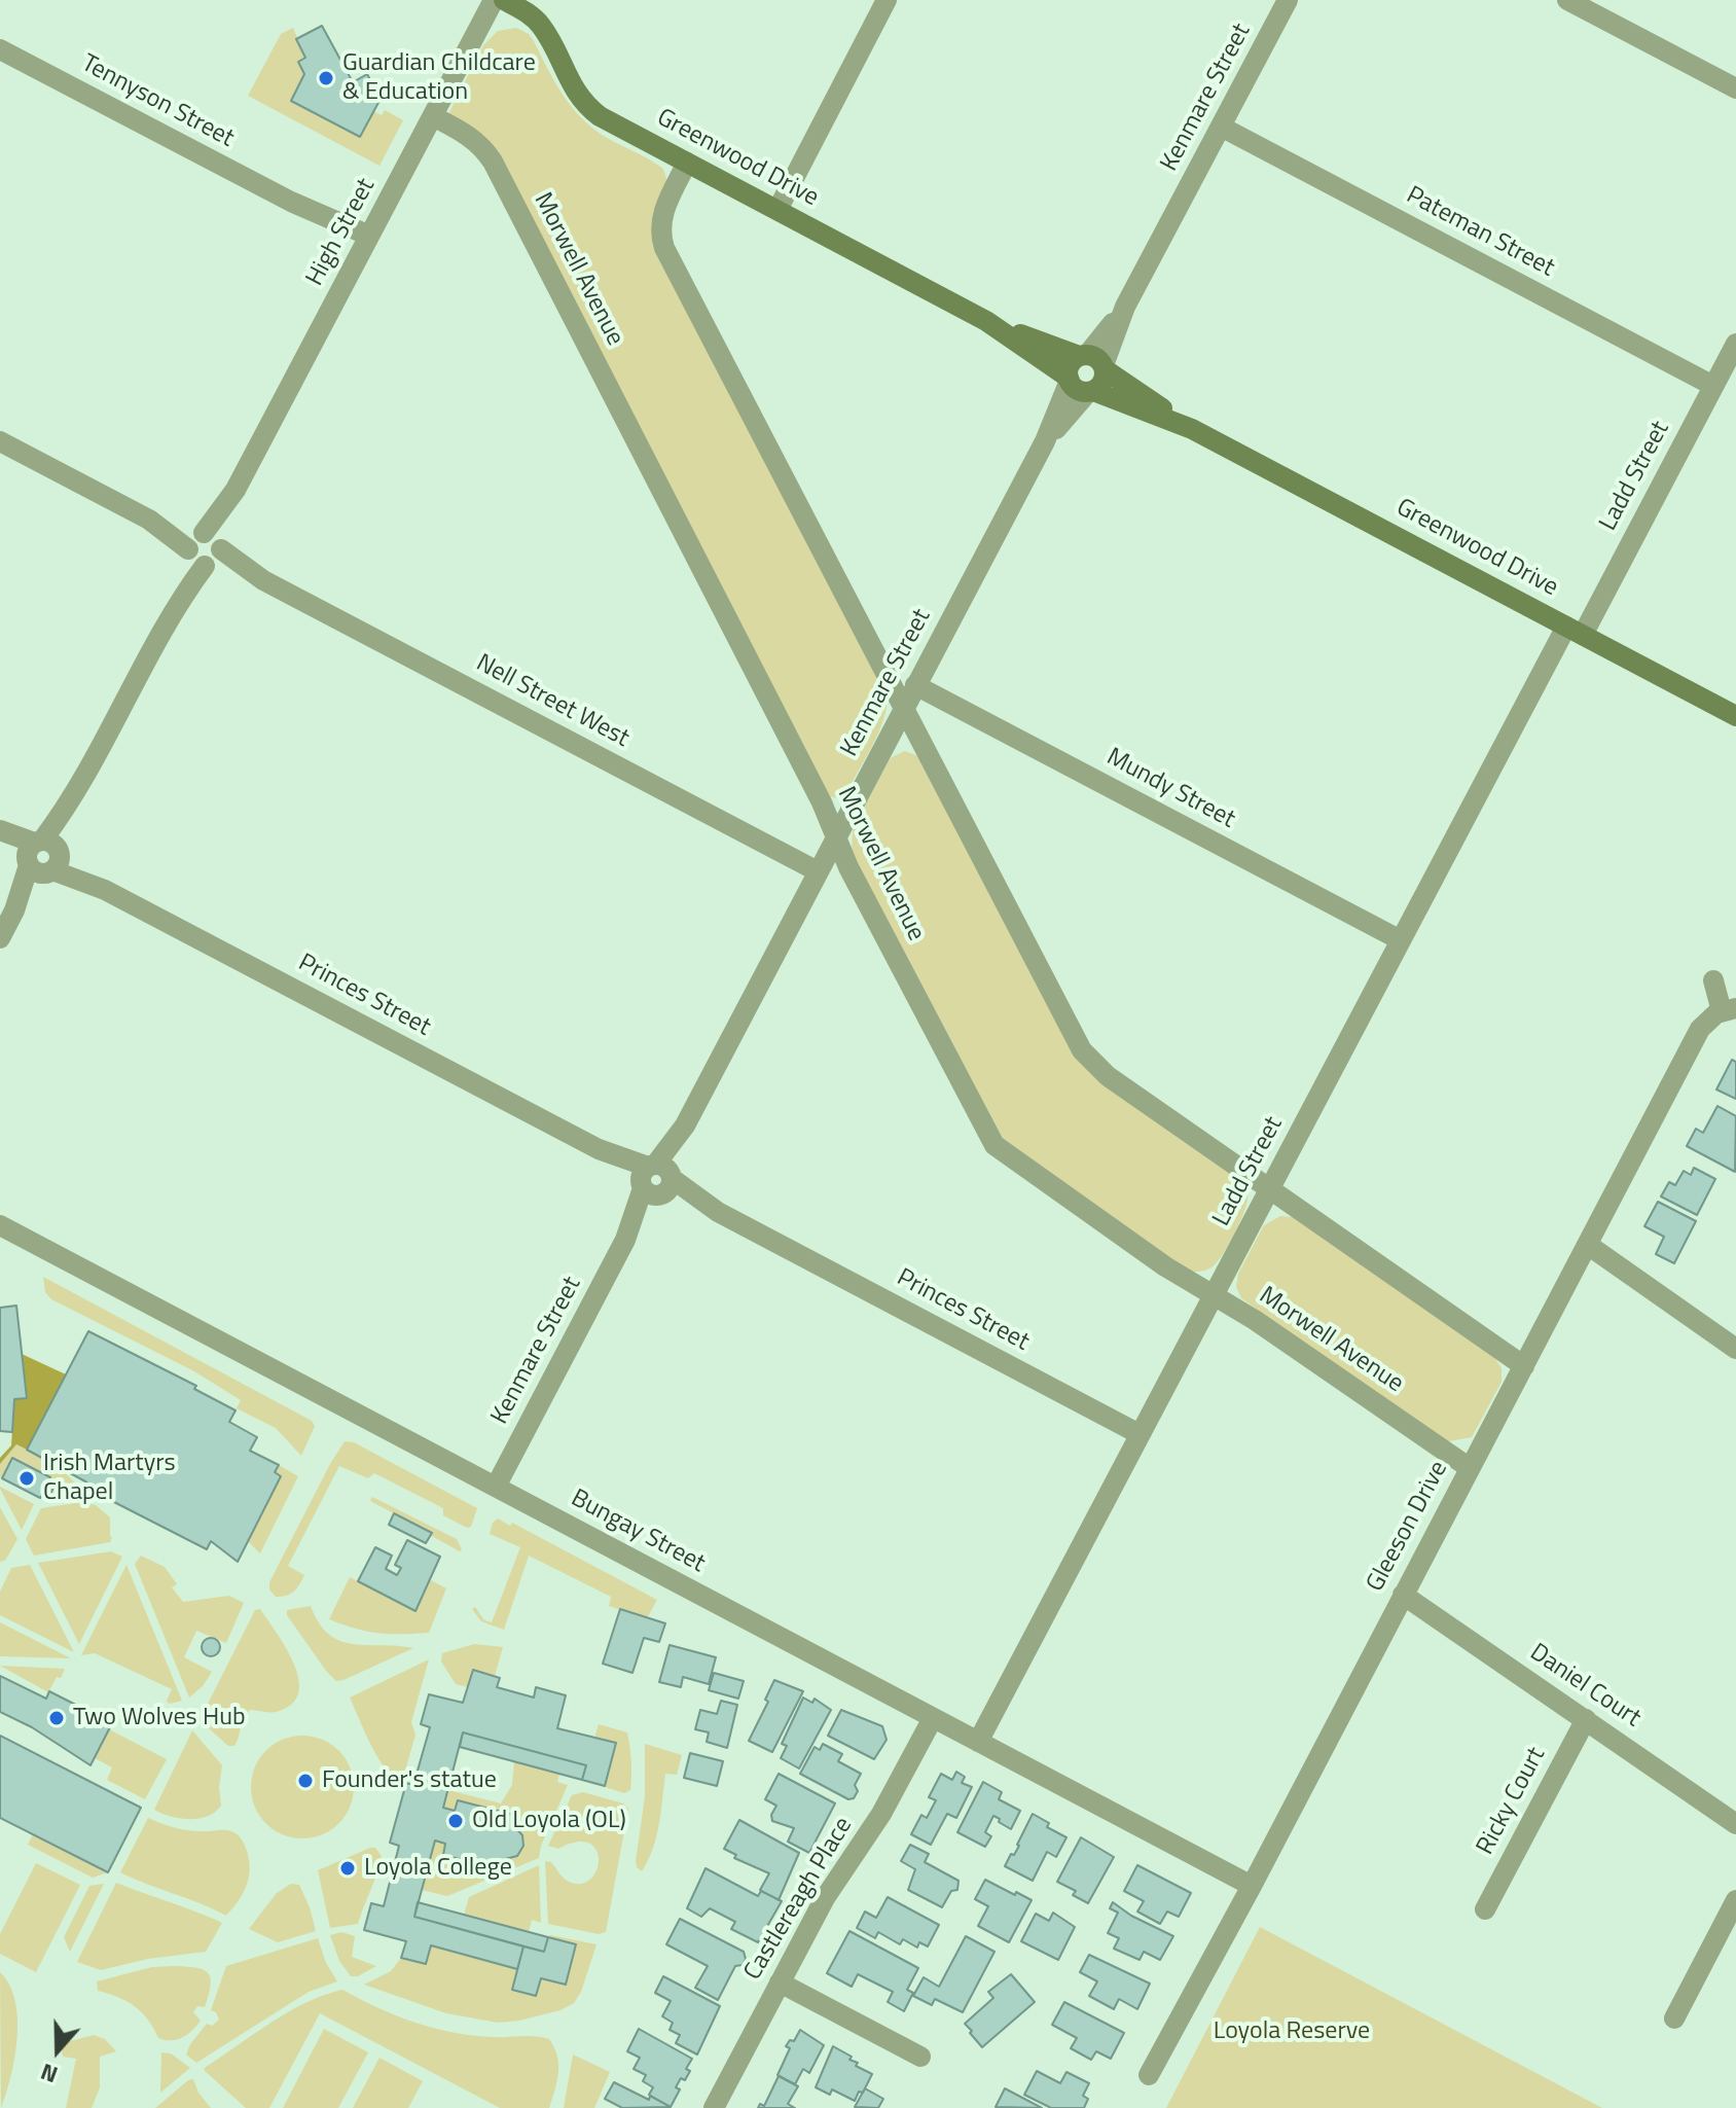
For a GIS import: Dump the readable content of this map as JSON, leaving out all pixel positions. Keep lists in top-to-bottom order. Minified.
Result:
{"streets":{"street":["Kenmare Street","Tennyson Street","Greenwood Drive","High Street","Pateman Street","Morwell Avenue","Ladd Street","Nell Street West","Mundy Street","Princes Street","Gleeson Drive","Bungay Street","Daniel Court","Ricky Court","Castlereagh Place"]},"crossings":[["Kenmare Street","Greenwood Drive"],["Kenmare Street","Pateman Street"],["Kenmare Street","Morwell Avenue"],["Kenmare Street","Nell Street West"],["Kenmare Street","Mundy Street"],["Kenmare Street","Princes Street"],["Kenmare Street","Bungay Street"],["Tennyson Street","High Street"],["Greenwood Drive","Ladd Street"],["High Street","Morwell Avenue"],["High Street","Nell Street West"],["High Street","Princes Street"],["Pateman Street","Ladd Street"],["Morwell Avenue","Ladd Street"],["Morwell Avenue","Gleeson Drive"],["Ladd Street","Mundy Street"],["Ladd Street","Princes Street"],["Ladd Street","Bungay Street"],["Gleeson Drive","Bungay Street"],["Gleeson Drive","Daniel Court"],["Bungay Street","Castlereagh Place"],["Daniel Court","Ricky Court"]],"parks":["Loyola Reserve"],"places":["Guardian Childcare & Education","Irish Martyrs Chapel","Two Wolves Hub","Founder's statue","Old Loyola (OL)","Loyola College"],"north":"bottom"}
